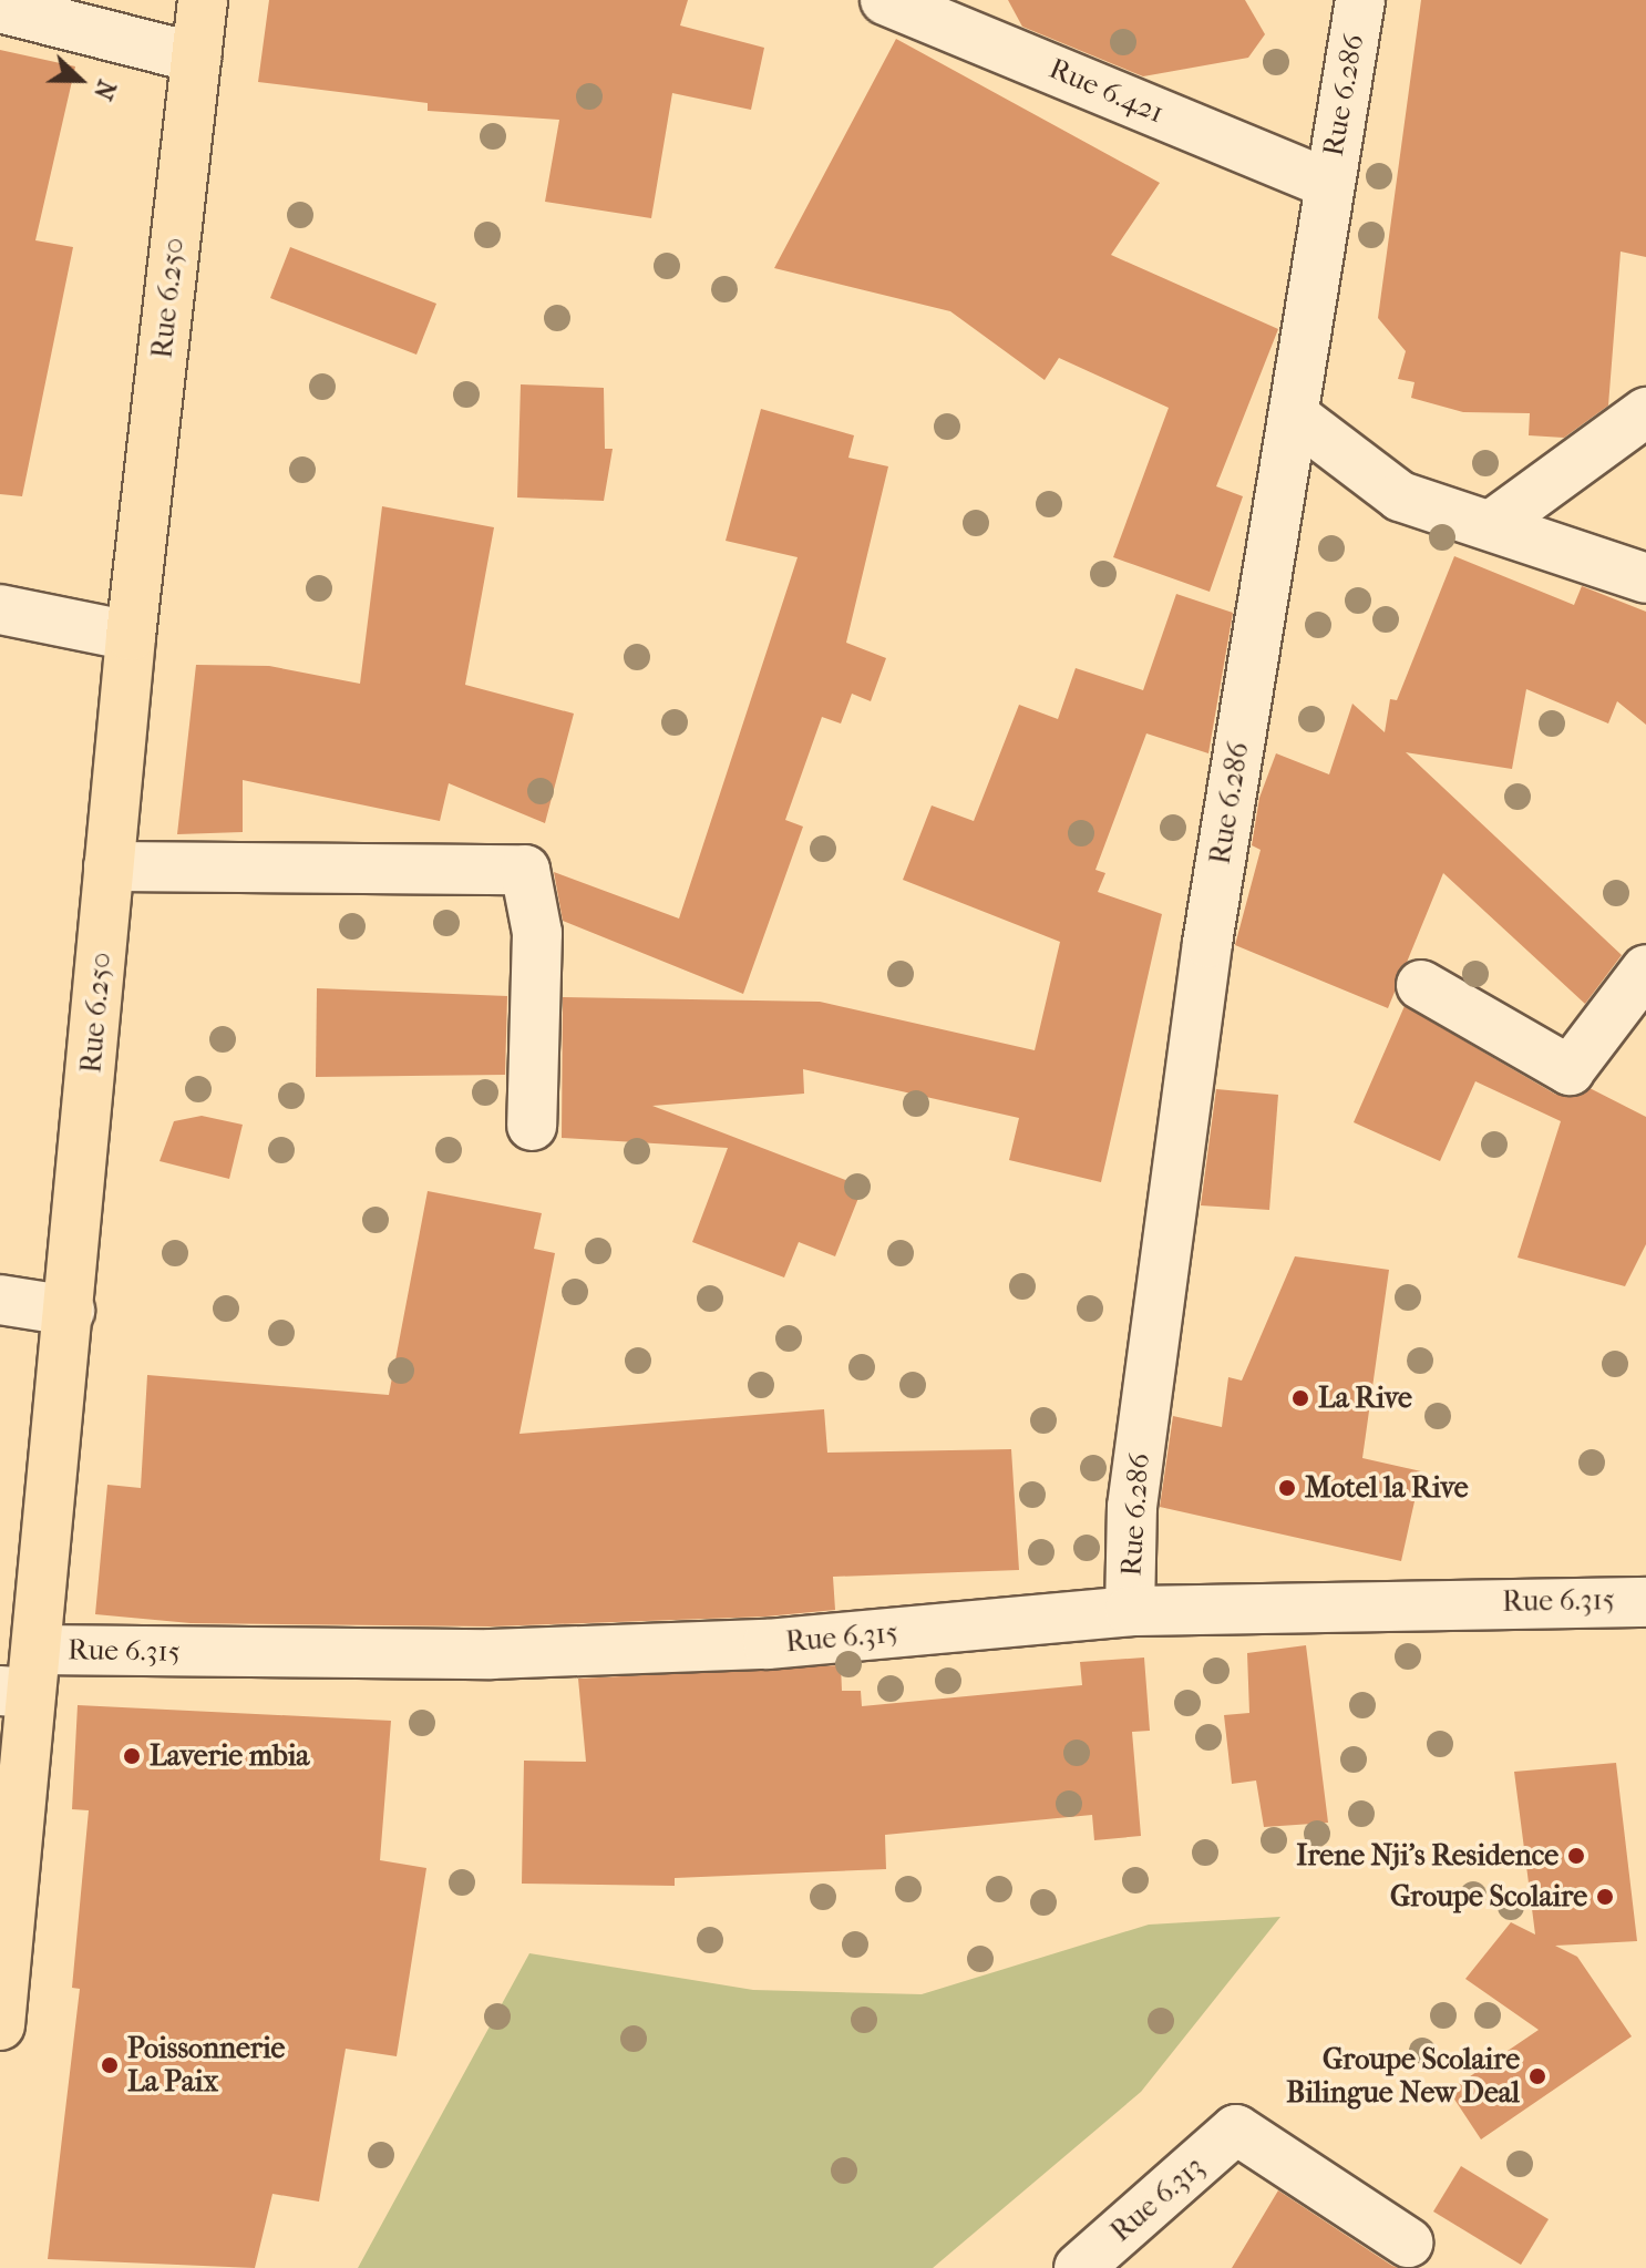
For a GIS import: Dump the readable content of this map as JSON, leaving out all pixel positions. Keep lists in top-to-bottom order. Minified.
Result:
{"streets":{"main road":["Rue 6.250"],"street":["Rue 6.421","Rue 6.286","Rue 6.315","Rue 6.313"]},"crossings":[["Rue 6.421","Rue 6.286"],["Rue 6.286","Rue 6.315"],["Rue 6.250","Rue 6.315"]],"places":["La Rive","Motel la Rive","Laverie mbia","Irene Nji's Residence","Groupe Scolaire","Poissonnerie La Paix","Groupe Scolaire Bilingue New Deal"],"north":"right"}
